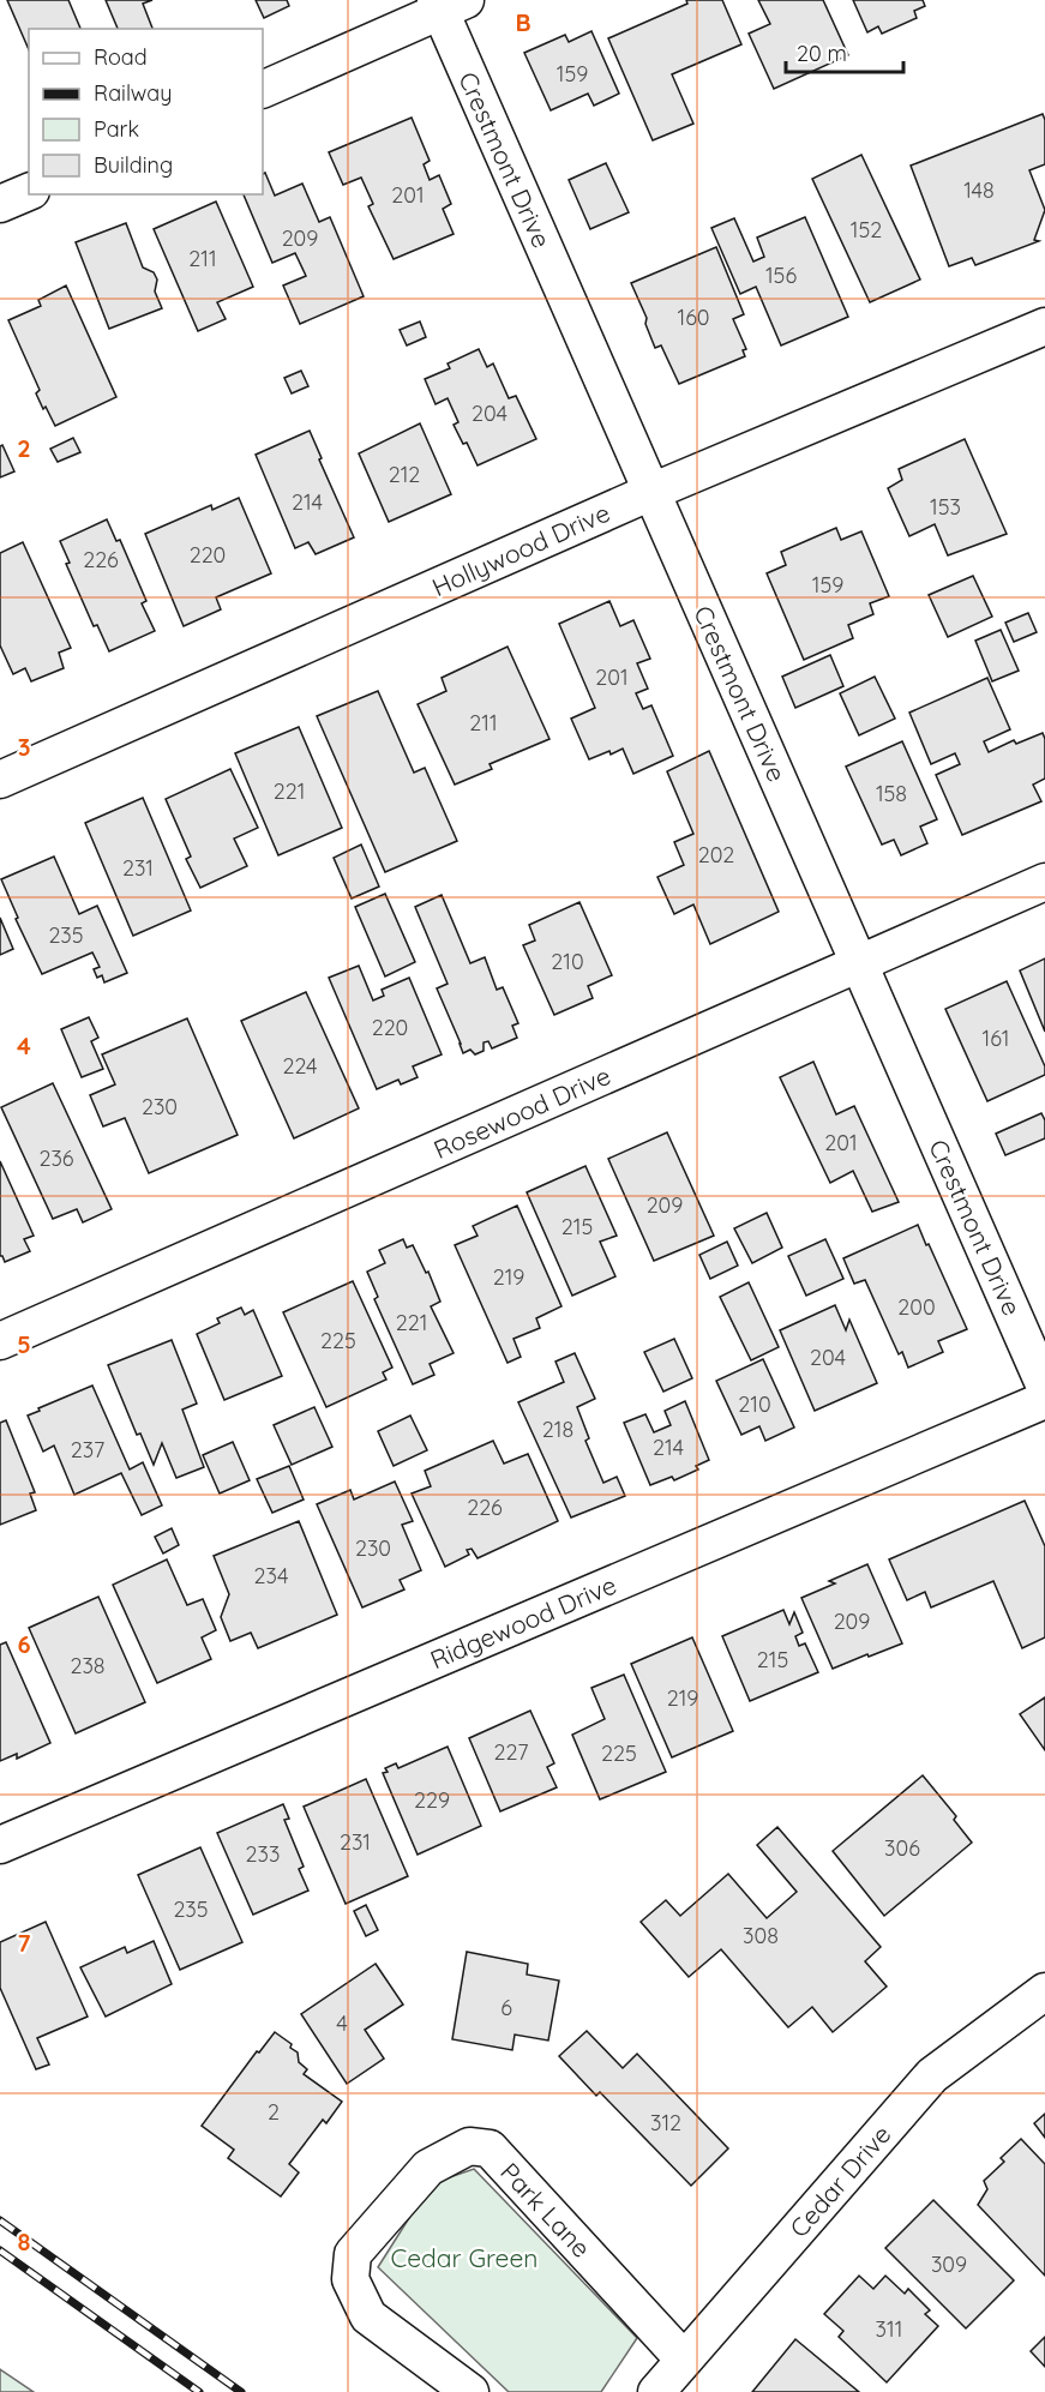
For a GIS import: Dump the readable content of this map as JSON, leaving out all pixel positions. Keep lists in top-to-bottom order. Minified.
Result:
{"streets":{"street":["Crestmont Drive","Hollywood Drive","Rosewood Drive","Ridgewood Drive","Cedar Drive","Park Lane"]},"crossings":[["Crestmont Drive","Hollywood Drive"],["Crestmont Drive","Rosewood Drive"],["Cedar Drive","Park Lane"]],"parks":["Cedar Green"],"house_numbers":["159","148","201","152","209","211","156","160","204","212","214","153","220","226","159","201","211","221","158","202","231","235","210","220","161","224","230","201","236","209","215","219","200","221","225","204","210","218","214","237","226","230","234","209","215","238","219","227","225","229","231","306","233","235","308","6","4","2","312","309","311"],"legend":["Road","Railway","Park","Building"],"scale_bar":"20 m","grid":{"columns":["B"],"rows":["2","3","4","5","6","7","8"]}}
